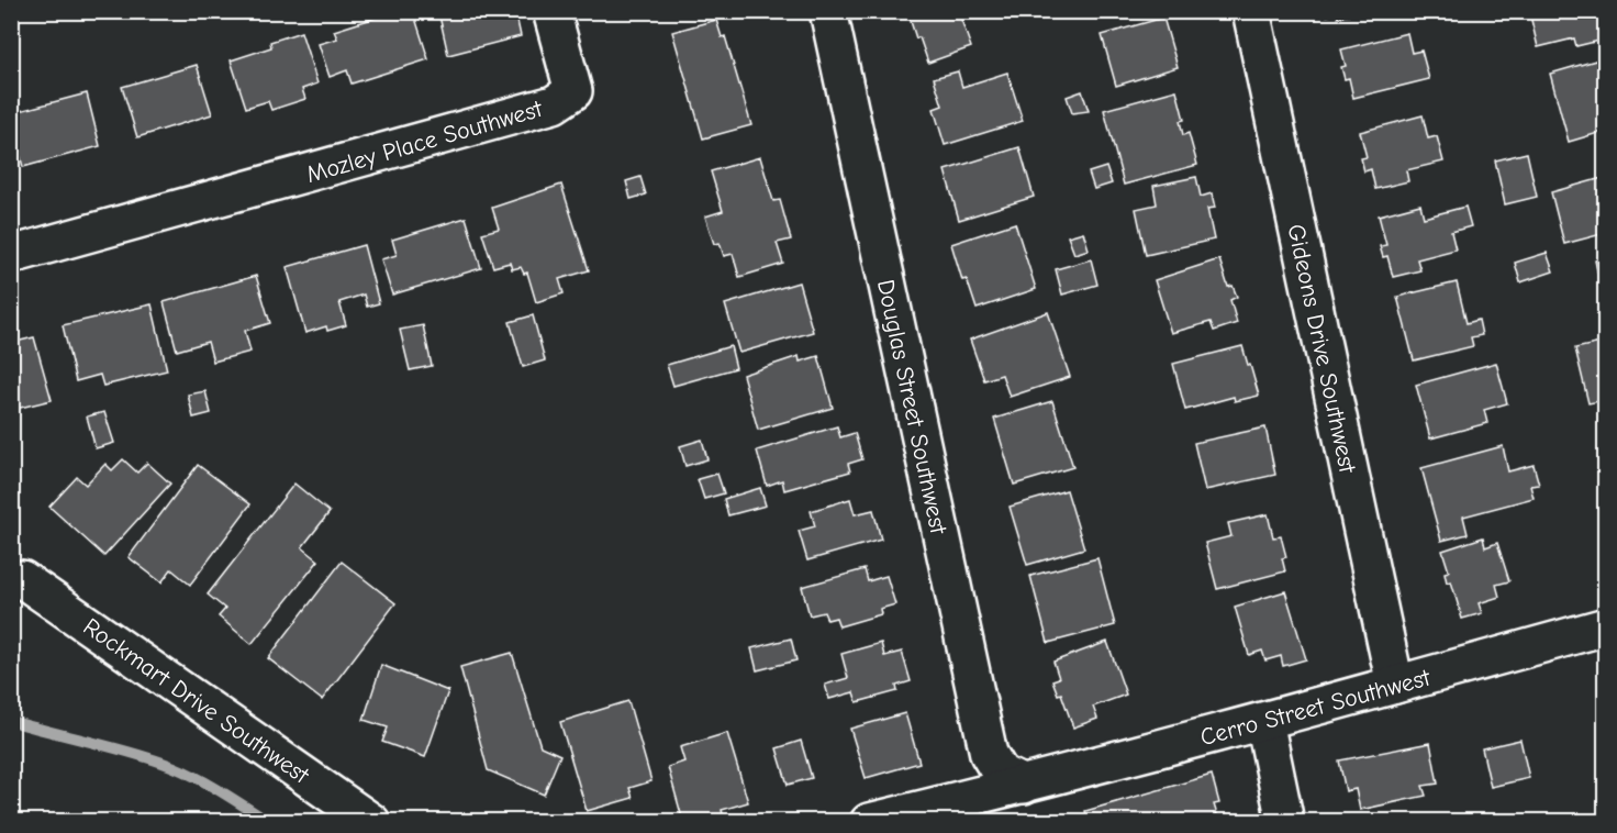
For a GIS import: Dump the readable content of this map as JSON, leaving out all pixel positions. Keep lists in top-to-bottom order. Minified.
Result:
{"streets":{"street":["Mozley Place Southwest","Gideons Drive Southwest","Douglas Street Southwest","Rockmart Drive Southwest","Cerro Street Southwest"]},"crossings":[["Gideons Drive Southwest","Cerro Street Southwest"],["Douglas Street Southwest","Cerro Street Southwest"]]}
